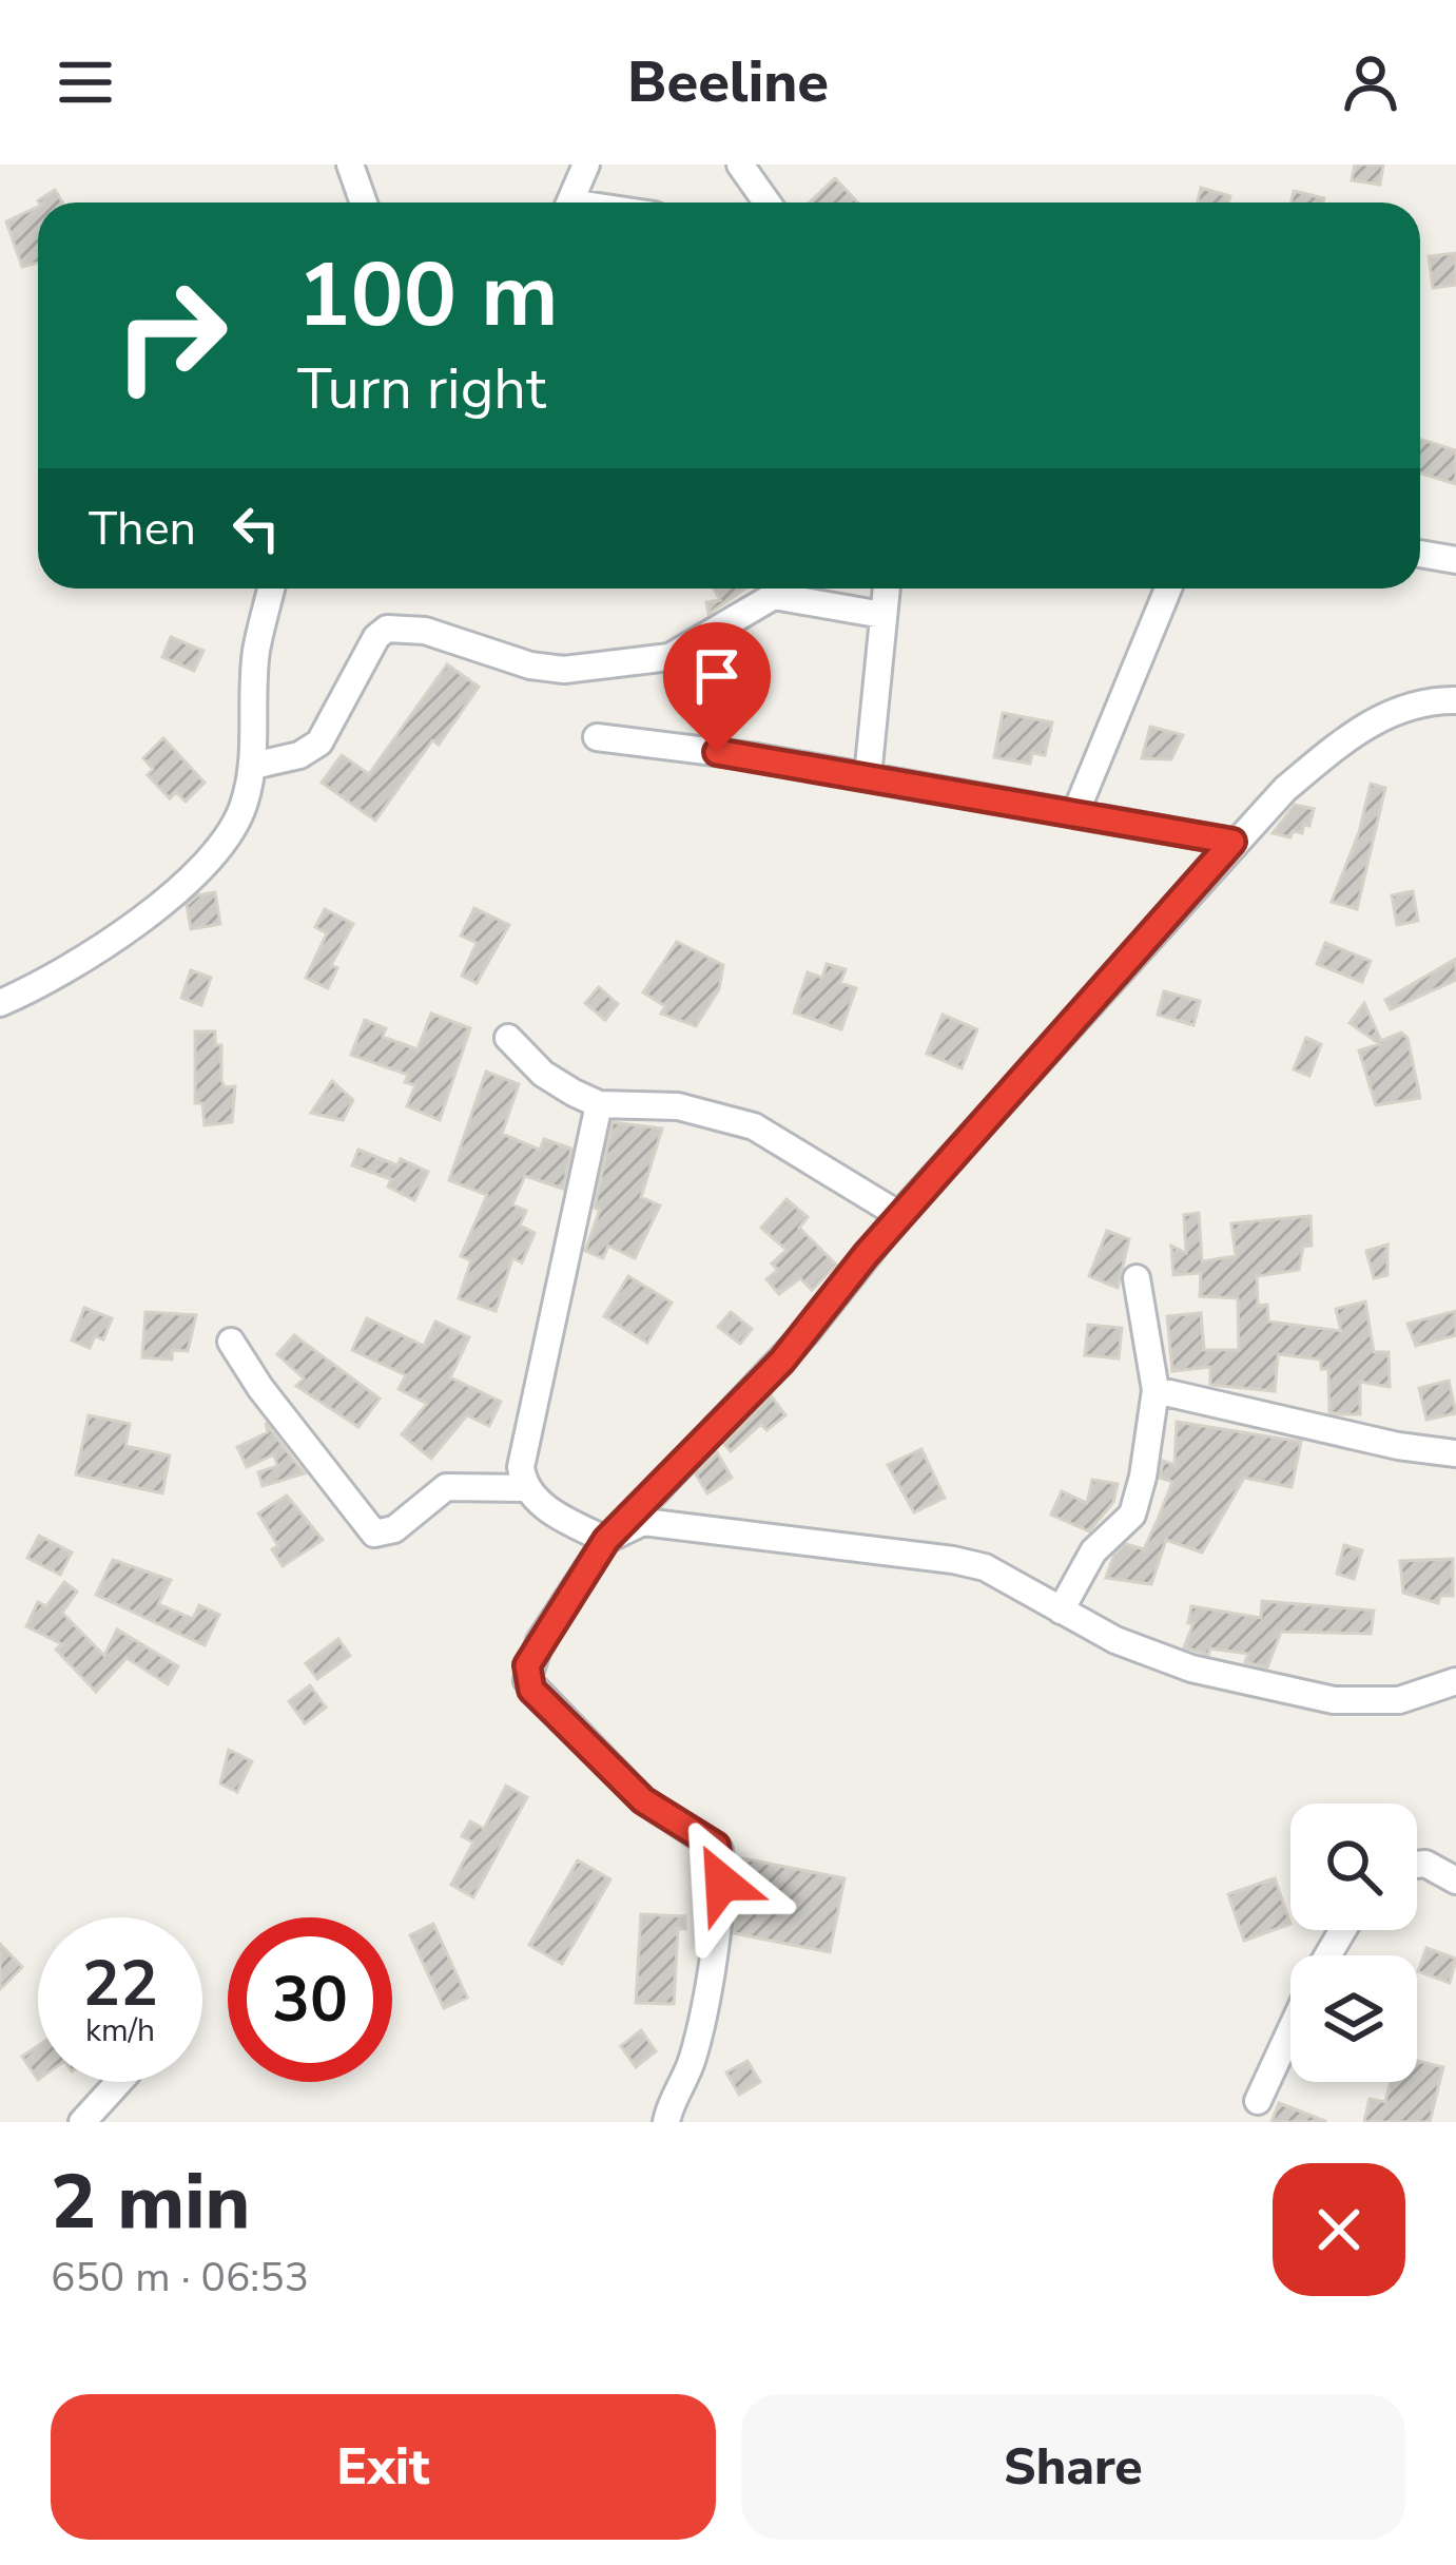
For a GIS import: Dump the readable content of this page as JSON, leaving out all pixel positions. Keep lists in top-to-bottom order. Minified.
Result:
{"page":{"header":"Beeline","turn":["100 m","Turn right"],"then":"Then","speed":"22 km/h","limit":"30","heading":["2 min","650 m · 06:53"],"buttons":["Exit","Share"]}}
